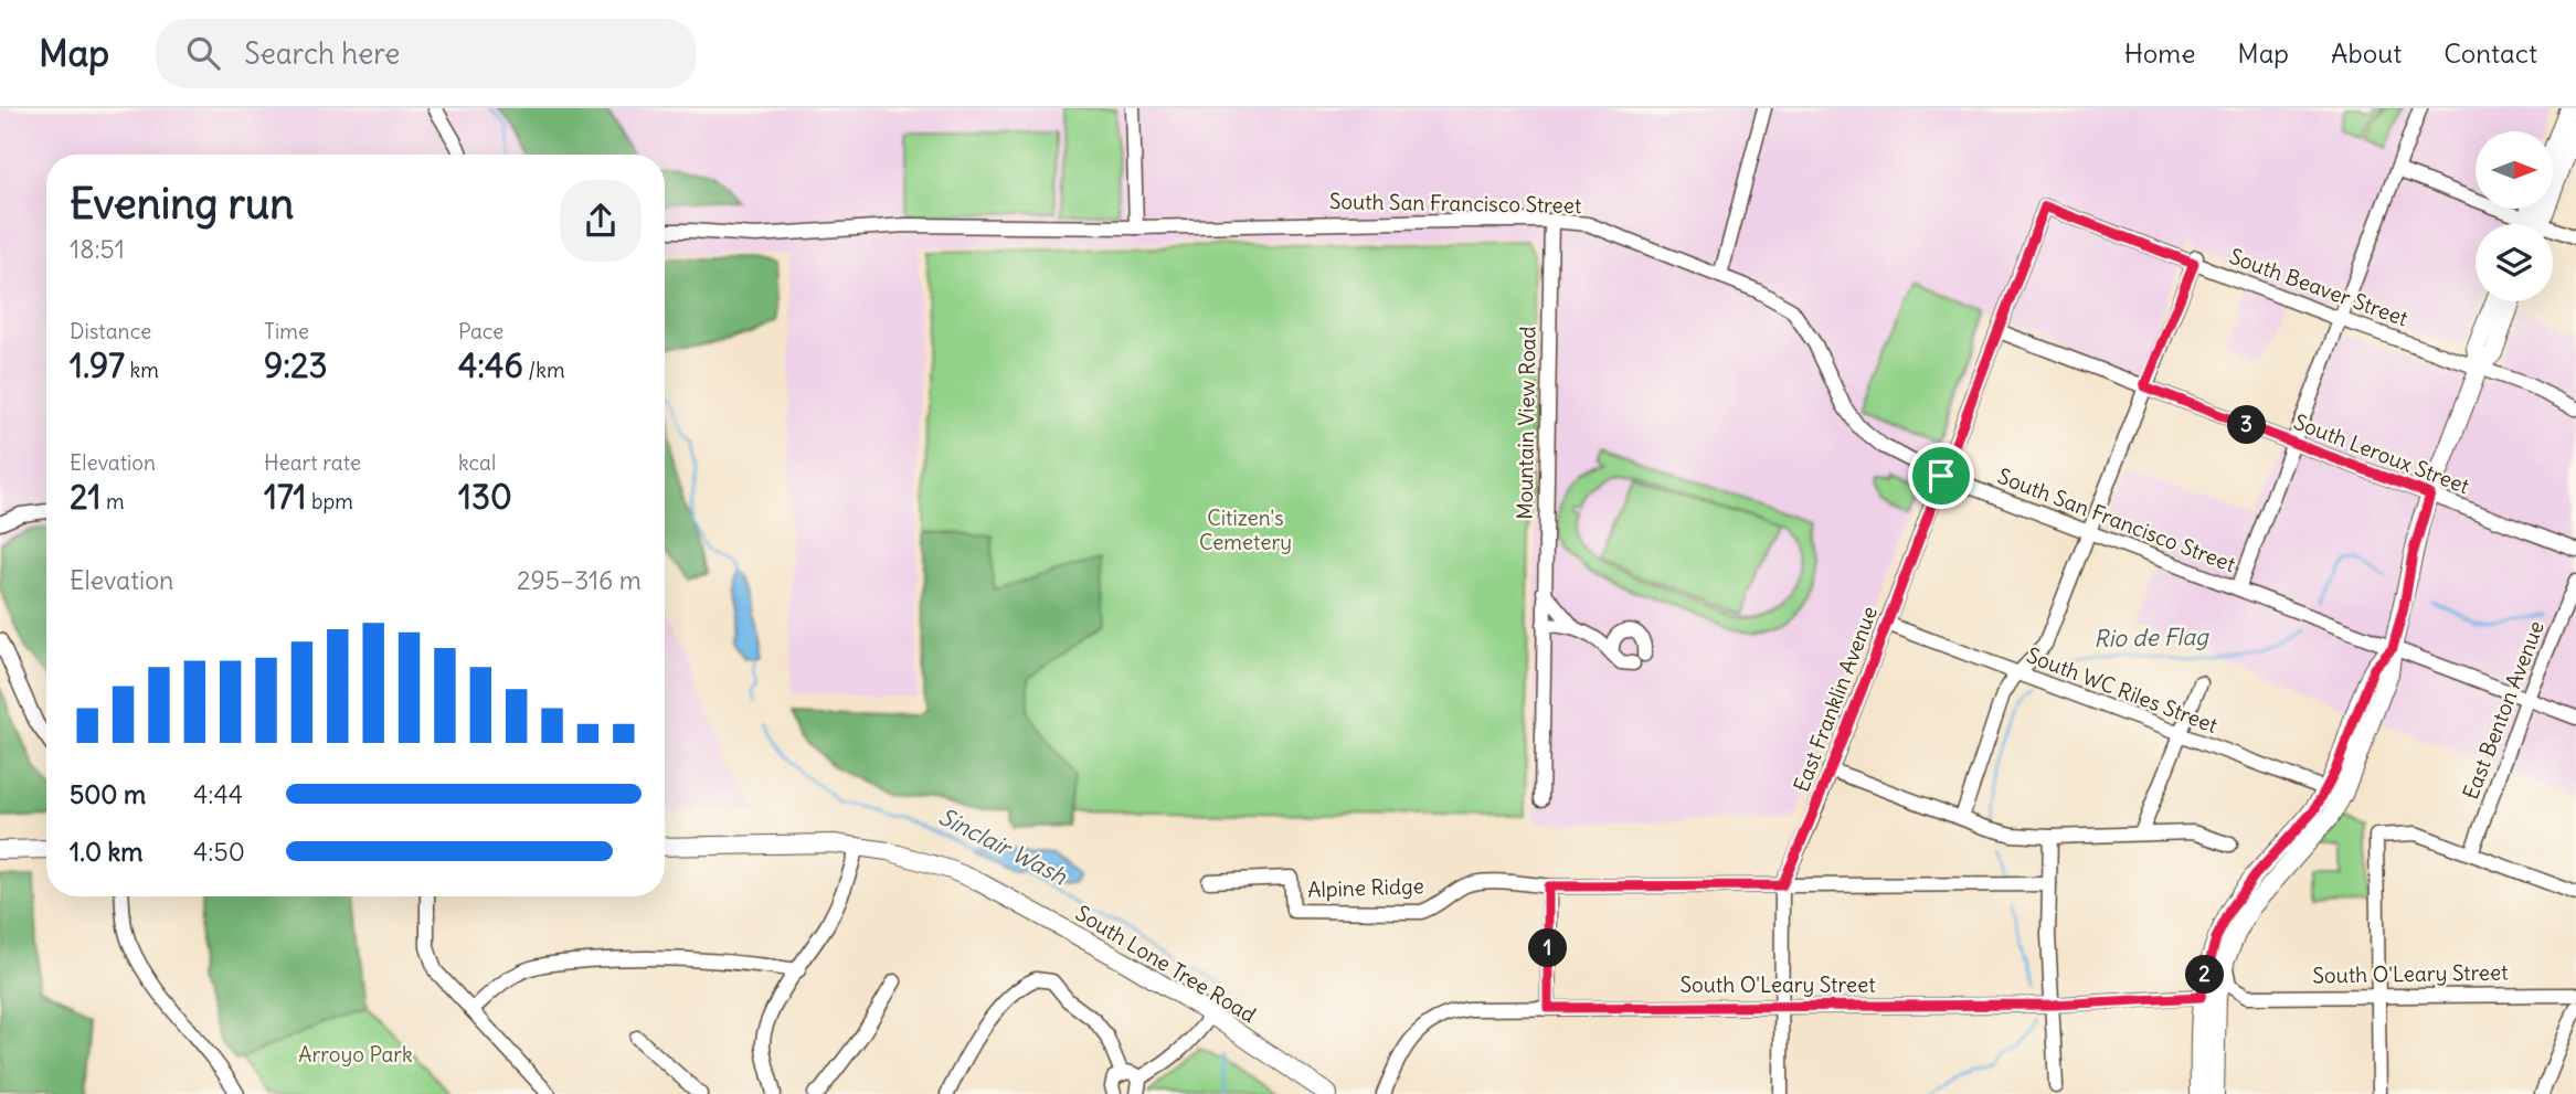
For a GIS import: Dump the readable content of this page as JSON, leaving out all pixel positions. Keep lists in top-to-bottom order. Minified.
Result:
{"streets":{"main road":["South Lone Tree Road"],"street":["South San Francisco Street","South Beaver Street","Mountain View Road","South Leroux Street","South WC Riles Street","East Franklin Avenue","East Benton Avenue","Alpine Ridge","South O'Leary Street"]},"crossings":[["South San Francisco Street","Mountain View Road"],["South San Francisco Street","East Franklin Avenue"],["South San Francisco Street","East Benton Avenue"],["South Beaver Street","East Franklin Avenue"],["South Leroux Street","East Franklin Avenue"],["South WC Riles Street","East Franklin Avenue"],["East Franklin Avenue","South O'Leary Street"]],"water":["Rio de Flag","Sinclair Wash"],"parks":["Citizen's Cemetery","Arroyo Park"],"north":"right","page":{"header":"Map","search":"Search here","nav":["Home","Map","About","Contact"],"heading":["Evening run","18:51"],"stats":[["Distance","1.97 km"],["Time","9:23"],["Pace","4:46 /km"],["Elevation","21 m"],["Heart rate","171 bpm"],["kcal","130"]],"pins":["3","1","2"],"chart":["Elevation","295–316 m"],"list":[{"name":"500 m","note":"4:44"},{"name":"1.0 km","note":"4:50"}]}}
